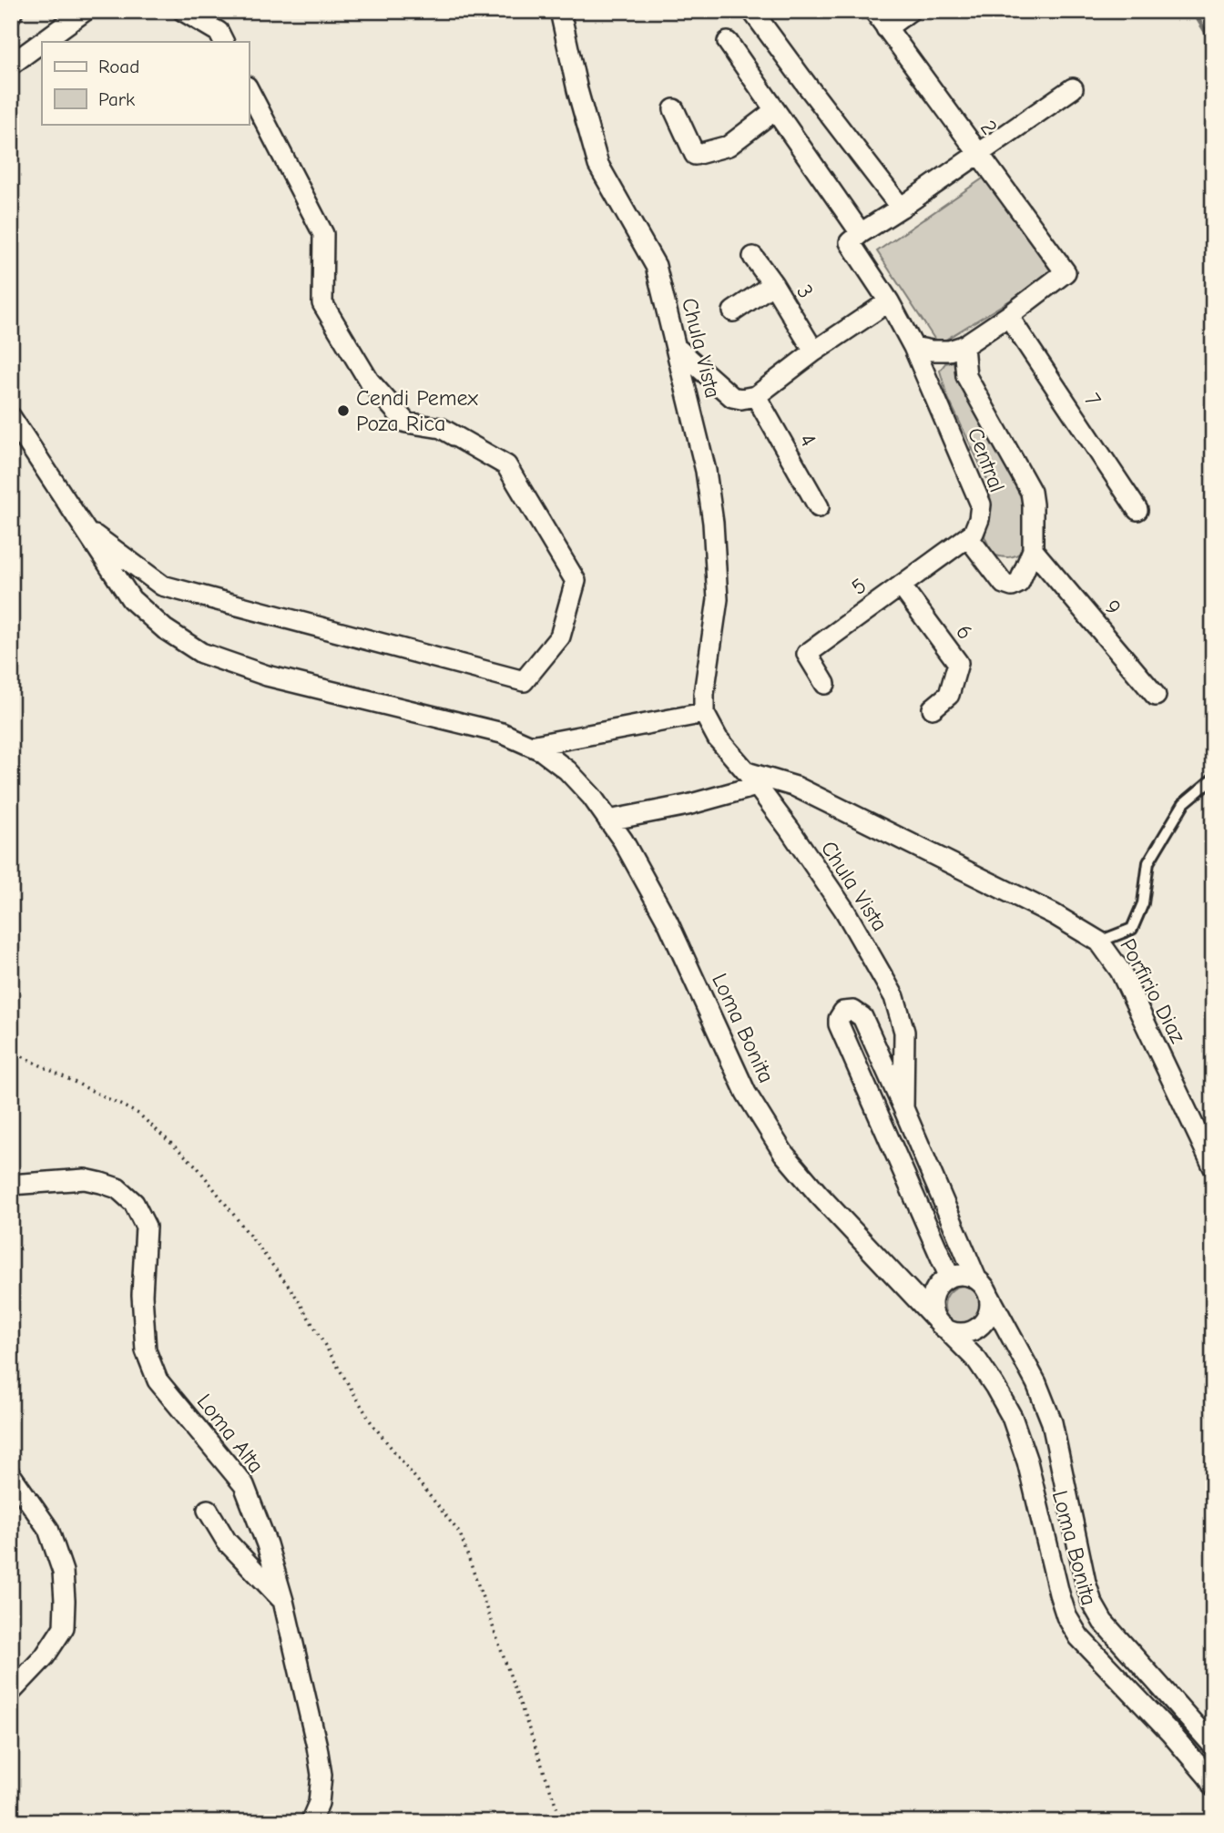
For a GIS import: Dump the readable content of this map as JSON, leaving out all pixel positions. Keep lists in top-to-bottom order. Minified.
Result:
{"streets":{"street":["2","3","Chula Vista","7","4","Central","5","9","6","Porfirio Diaz","Loma Bonita","Loma Alta"]},"crossings":[["2","7"],["Chula Vista","Loma Bonita"],["Central","5"],["Central","9"],["5","6"]],"places":["Cendi Pemex Poza Rica"],"legend":["Road","Park"]}
